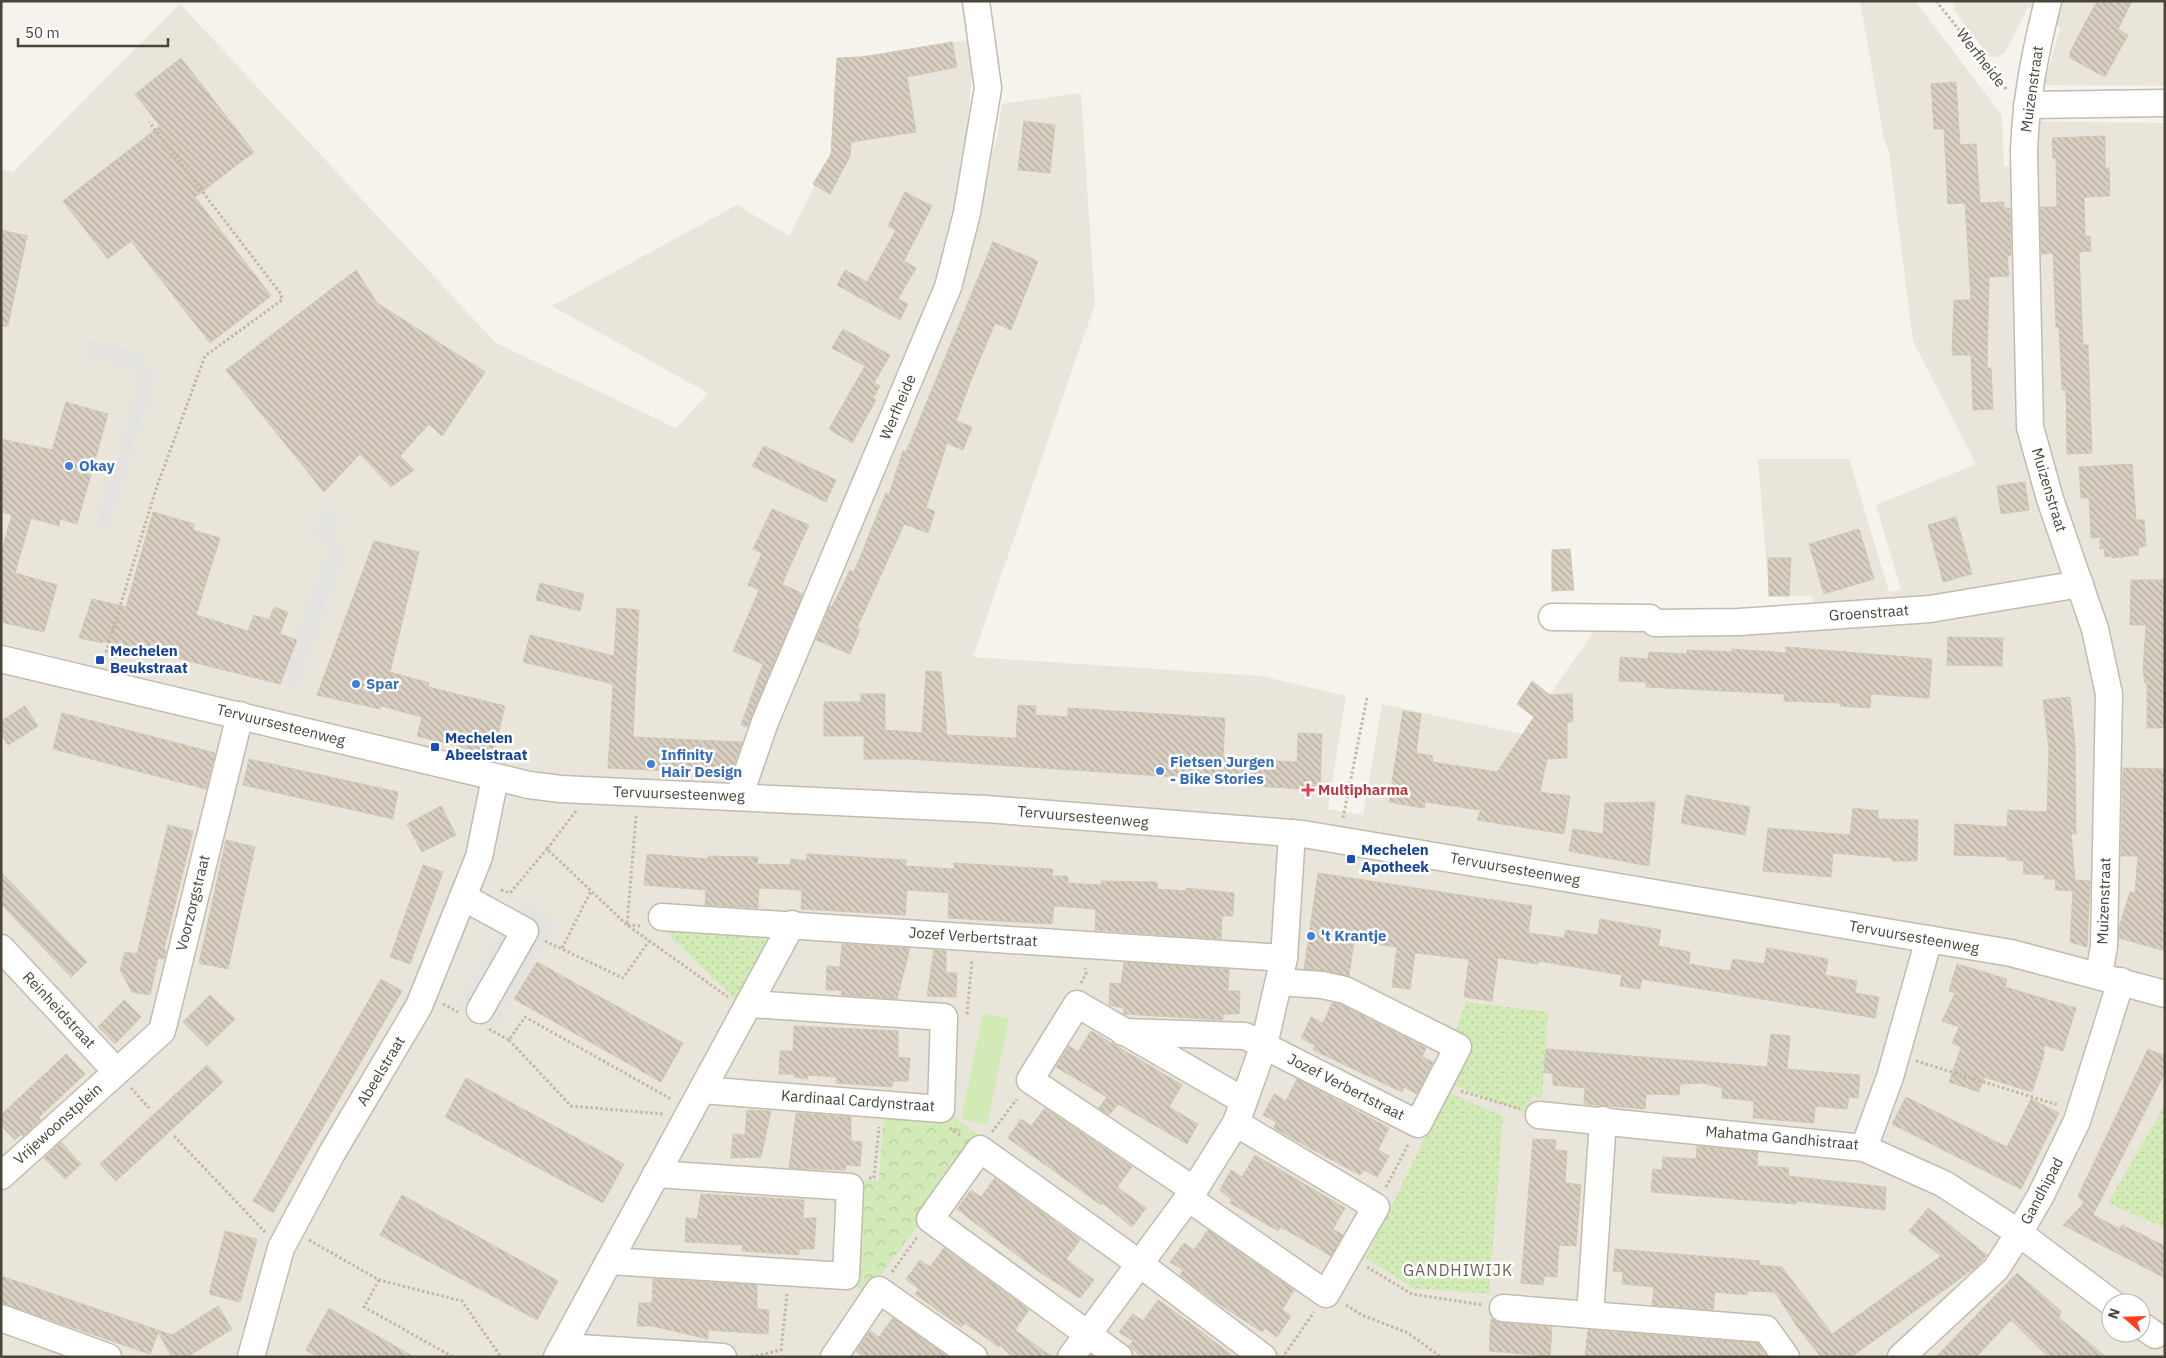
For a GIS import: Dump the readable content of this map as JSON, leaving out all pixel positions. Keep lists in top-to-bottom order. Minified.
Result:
{"streets":{"street":["Werfheide","Muizenstraat","Groenstraat","Tervuursesteenweg","Voorzorgstraat","Jozef Verbertstraat","Reinheidstraat","Abeelstraat","Kardinaal Cardynstraat","Vrijewoonstplein","Mahatma Gandhistraat","Gandhipad"]},"crossings":[["Werfheide","Muizenstraat"],["Werfheide","Tervuursesteenweg"],["Muizenstraat","Groenstraat"],["Muizenstraat","Tervuursesteenweg"],["Muizenstraat","Gandhipad"],["Tervuursesteenweg","Voorzorgstraat"],["Tervuursesteenweg","Abeelstraat"],["Tervuursesteenweg","Mahatma Gandhistraat"],["Tervuursesteenweg","Gandhipad"],["Voorzorgstraat","Reinheidstraat"],["Voorzorgstraat","Vrijewoonstplein"],["Reinheidstraat","Vrijewoonstplein"],["Mahatma Gandhistraat","Gandhipad"]],"districts":["GANDHIWIJK"],"places":{"other":["Okay","Spar","Infinity Hair Design","Fietsen Jurgen - Bike Stories","'t Krantje"],"transit":["Mechelen Beukstraat","Mechelen Abeelstraat","Mechelen Apotheek"],"health":["Multipharma"]},"scale_bar":"50 m","north":"left"}
